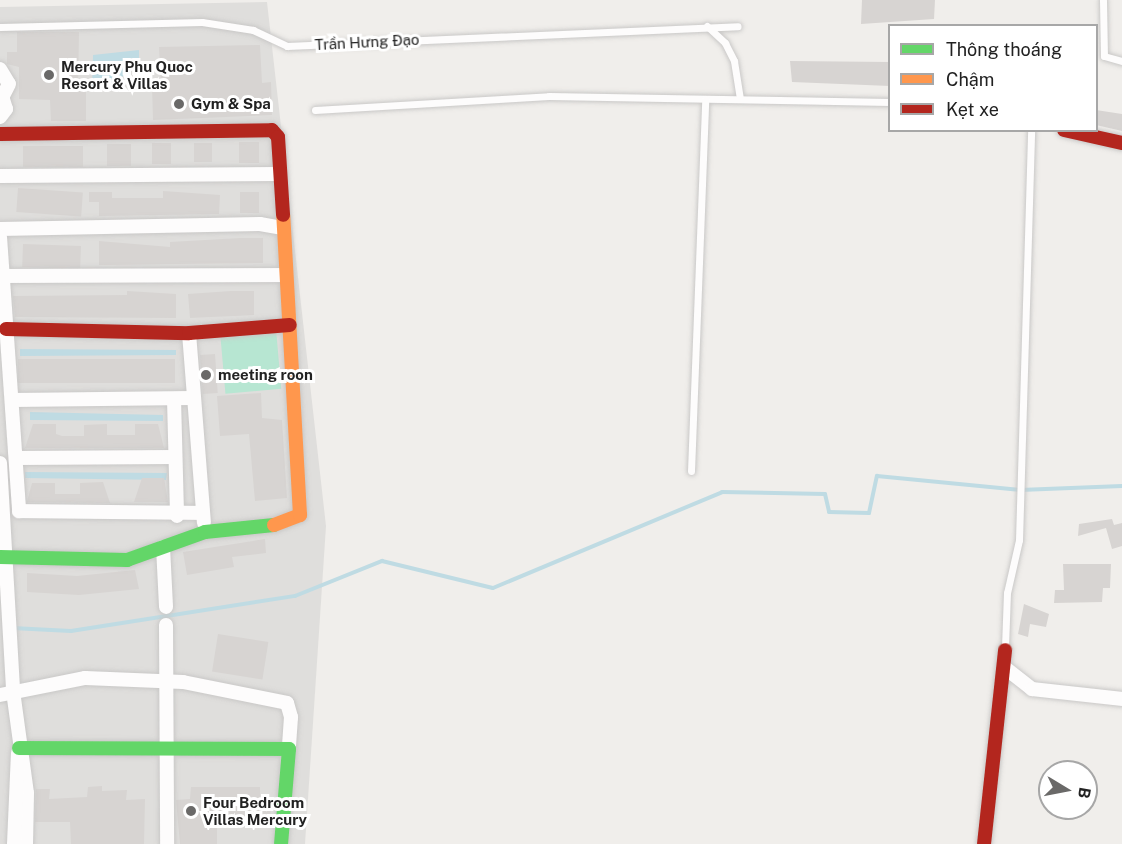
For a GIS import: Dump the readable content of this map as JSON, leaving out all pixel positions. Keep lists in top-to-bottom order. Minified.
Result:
{"streets":{"lane":["Trần Hưng Đạo"]},"places":["Mercury Phu Quoc Resort & Villas","Gym & Spa","meeting roon","Four Bedroom Villas Mercury"],"legend":["Thông thoáng","Chậm","Kẹt xe"],"north":"right"}
